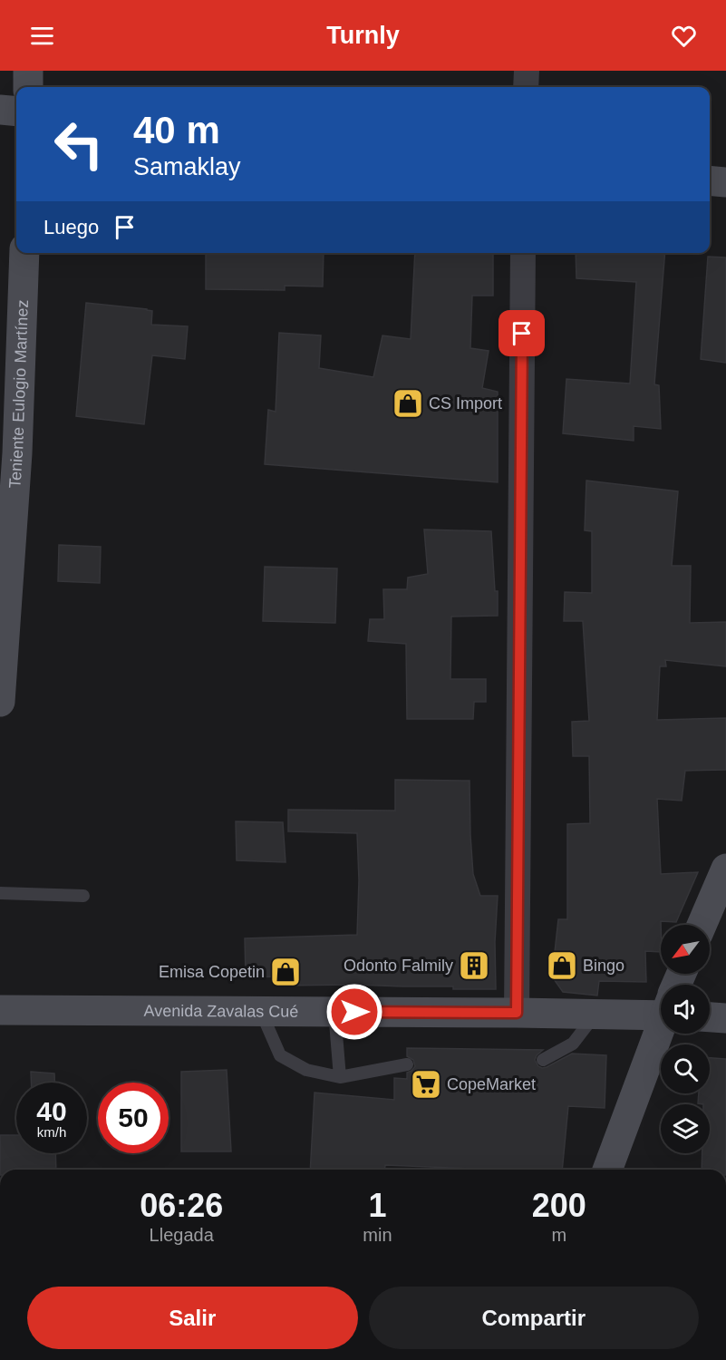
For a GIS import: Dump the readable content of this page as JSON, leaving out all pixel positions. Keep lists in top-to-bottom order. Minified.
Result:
{"streets":{"main road":["Teniente Eulogio Martínez","Avenida Zavalas Cué"]},"places":{"shop":["CS Import","Bingo","Emisa Copetin"],"building":["Odonto Falmily"],"supermarket":["CopeMarket"]},"north":"bottom left","page":{"header":"Turnly","turn":["40 m","Samaklay"],"then":"Luego","speed":"40 km/h","limit":"50","eta":["06:26","Llegada","1","min","200","m"],"buttons":["Salir","Compartir"]}}
